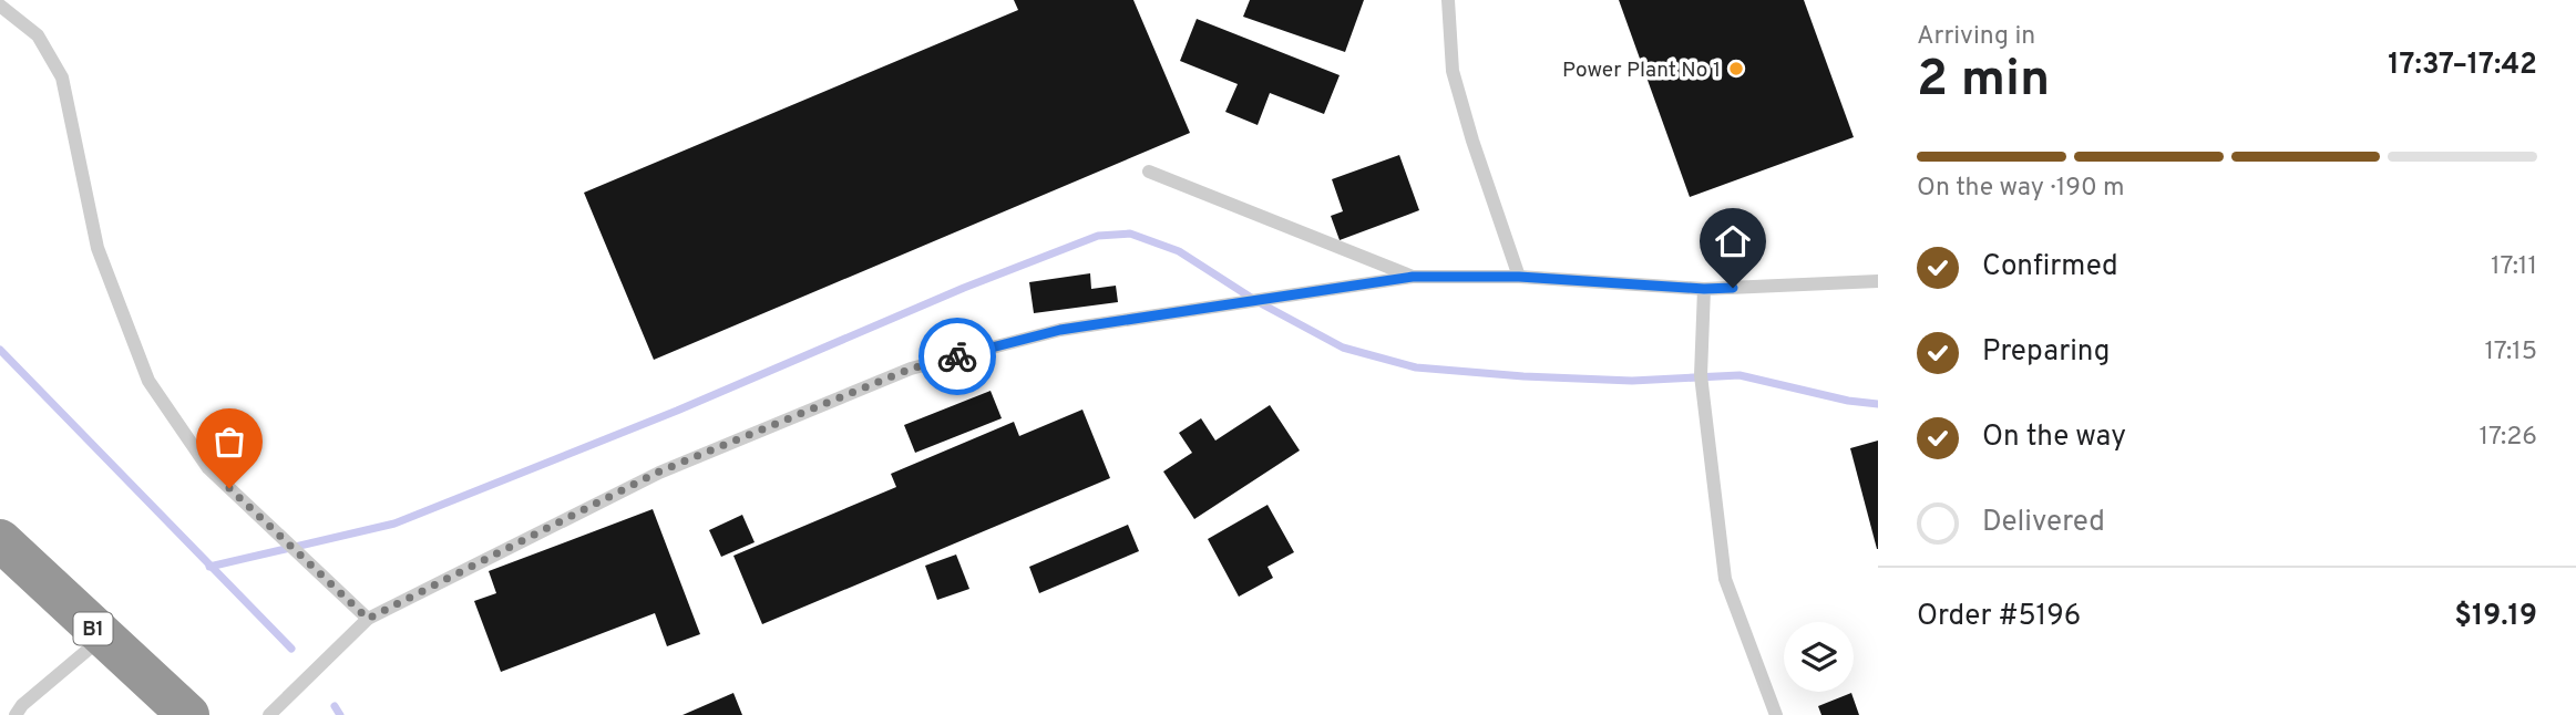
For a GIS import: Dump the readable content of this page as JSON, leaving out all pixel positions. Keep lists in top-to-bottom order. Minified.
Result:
{"streets":{"highway":["B1"]},"places":["Power Plant No 1"],"page":{"heading":["2 min","Arriving in","17:37–17:42"],"panel":["Order #5196","$19.19"],"bar":"On the way · 190 m","list":[["Confirmed","17:11"],["Preparing","17:15"],["On the way","17:26"],"Delivered"]}}
